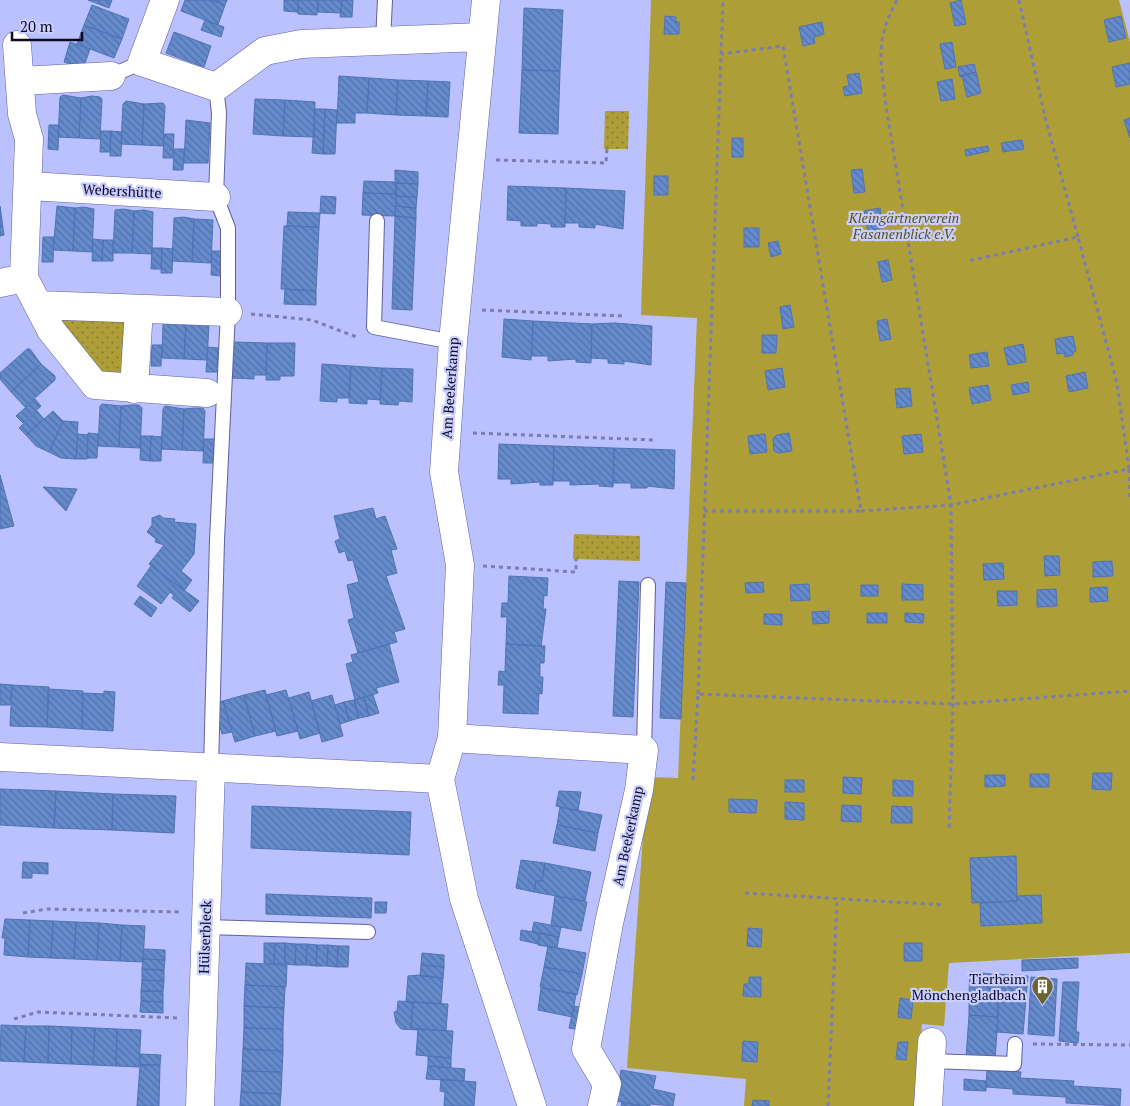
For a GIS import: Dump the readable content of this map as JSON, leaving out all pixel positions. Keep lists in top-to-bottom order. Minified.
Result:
{"streets":{"street":["Webershütte","Am Beekerkamp","Hülserbleck"]},"parks":["Kleingärtnerverein Fasanenblick e.V."],"places":{"building":["Tierheim Mönchengladbach"]},"scale_bar":"20 m"}
